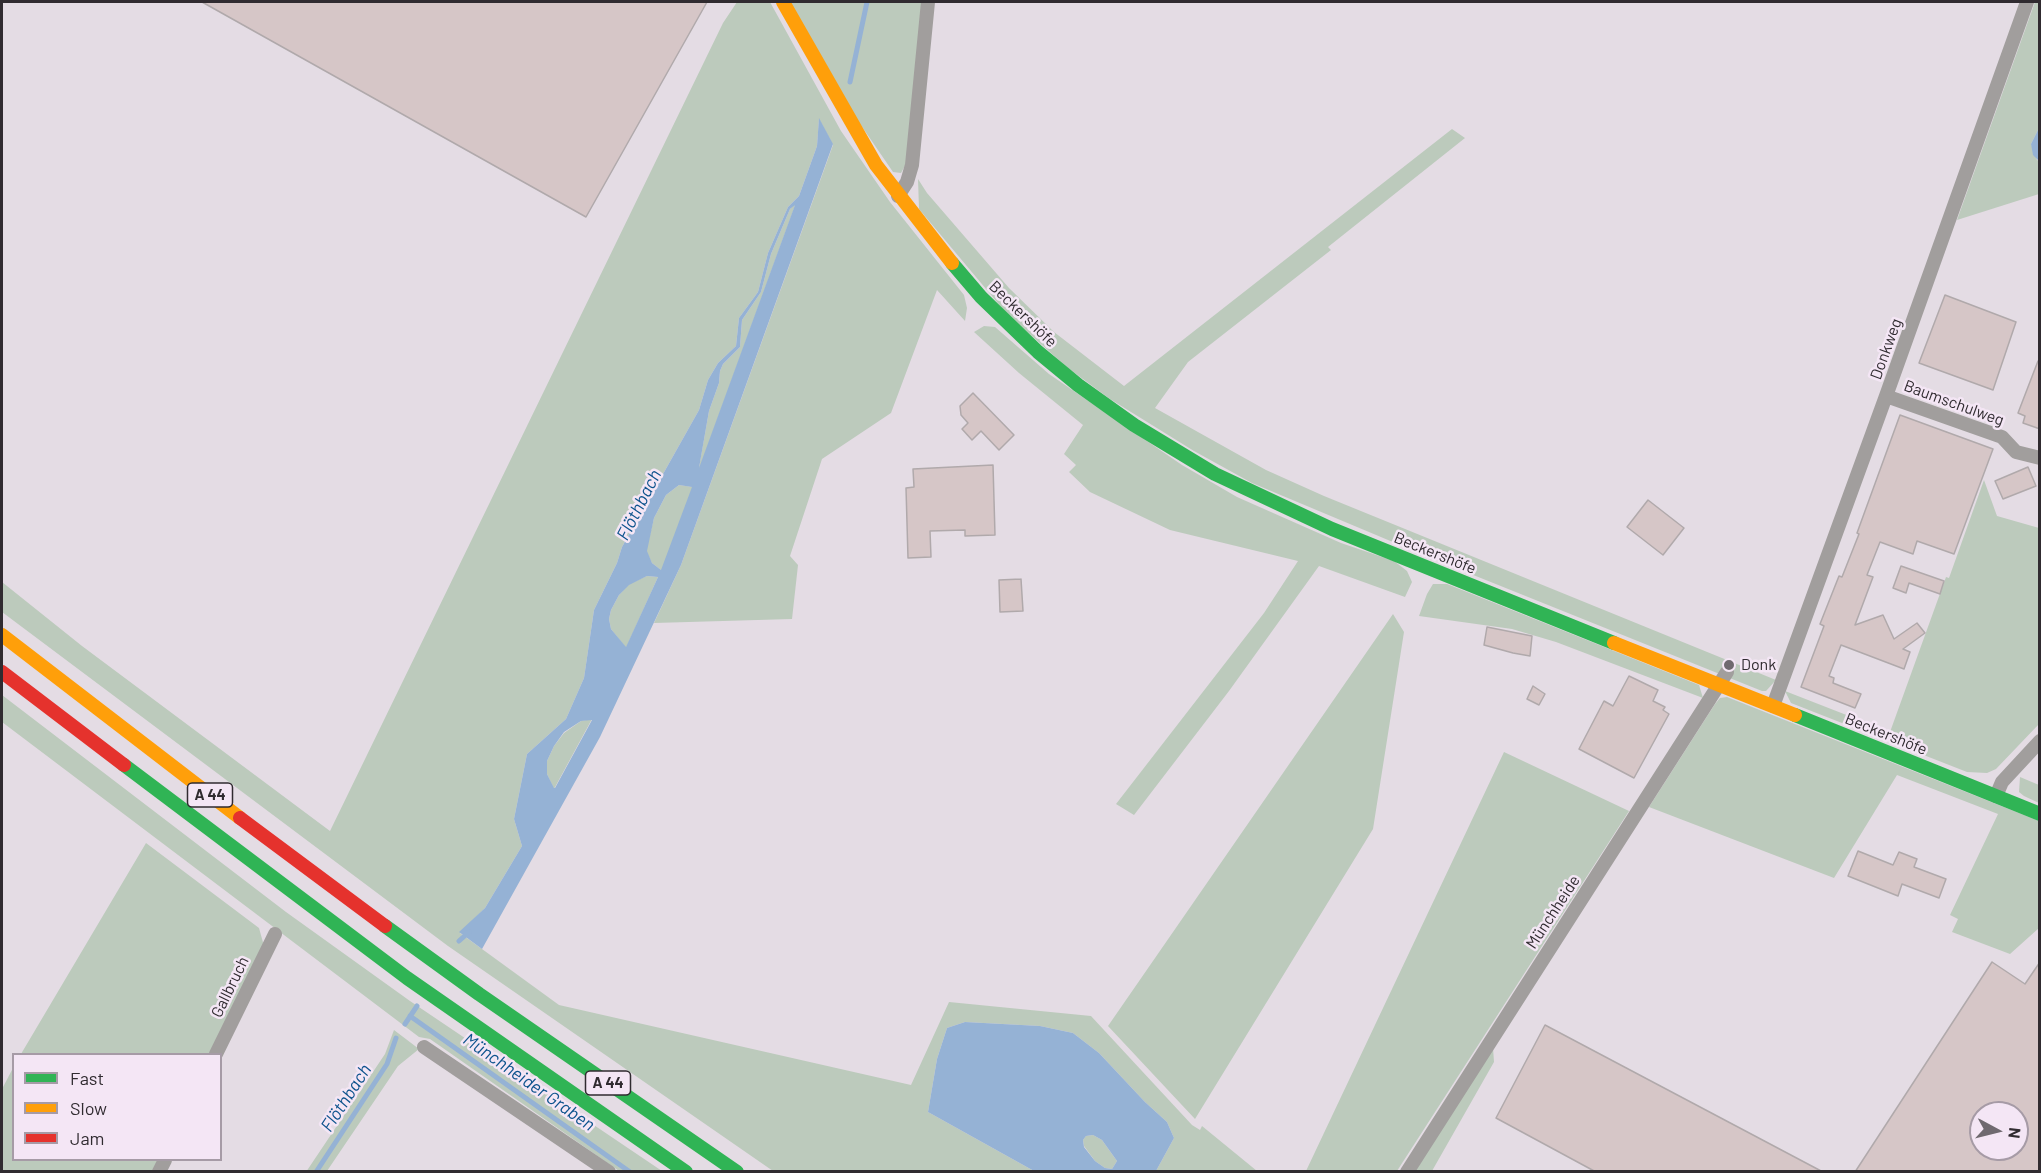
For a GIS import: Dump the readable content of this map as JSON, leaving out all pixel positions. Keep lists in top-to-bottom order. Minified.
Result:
{"streets":{"main road":["Beckershöfe","A 44"],"street":["Donkweg","Baumschulweg","Münchheide","Gallbruch"]},"crossings":[["Beckershöfe","Donkweg"],["Beckershöfe","Münchheide"],["Donkweg","Baumschulweg"]],"water":["Flöthbach","Münchheider Graben"],"places":["Donk"],"legend":["Fast","Slow","Jam"],"north":"right"}
